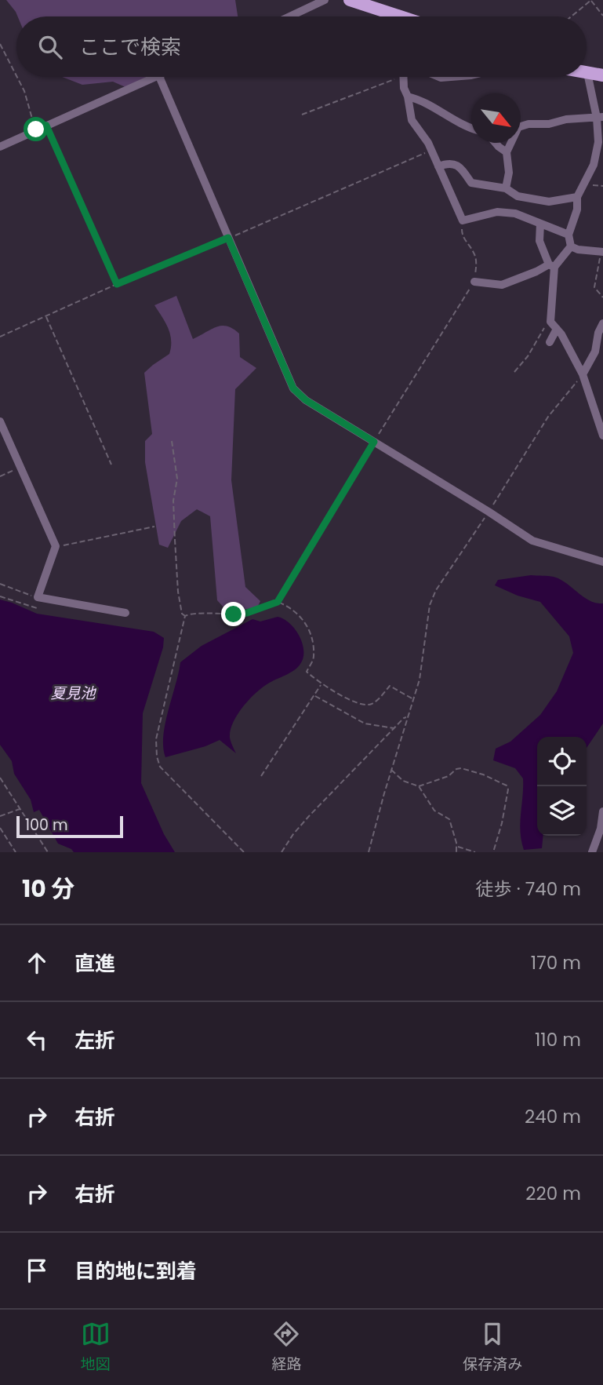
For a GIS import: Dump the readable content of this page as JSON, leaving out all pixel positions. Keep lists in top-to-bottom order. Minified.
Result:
{"water":["夏見池"],"scale_bar":"100 m","north":"bottom right","page":{"search":"ここで検索","scale":"100 m","heading":["10 分","徒歩 · 740 m"],"list":[["直進","170 m"],["左折","110 m"],["右折","240 m"],["右折","220 m"],"目的地に到着"],"nav":["地図","経路","保存済み"]}}
